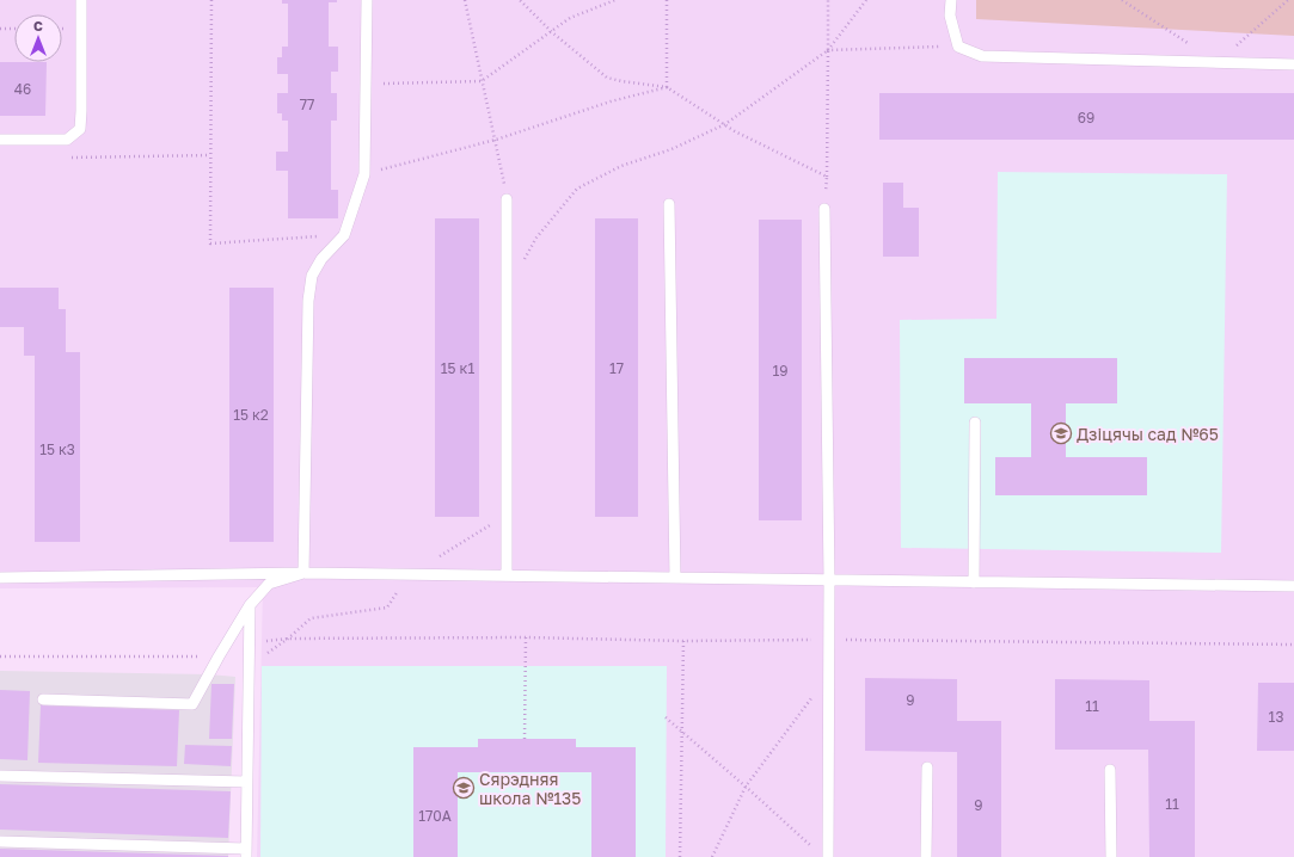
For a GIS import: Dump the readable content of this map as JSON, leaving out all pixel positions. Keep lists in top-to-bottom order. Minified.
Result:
{"places":{"school or university":["Дзіцячы сад №65","Сярэдняя школа №135"]},"house_numbers":["46","77","69","15 к1","17","19","15 к2","15 к3","9","11","13","11","9","170А"],"north":"top"}
